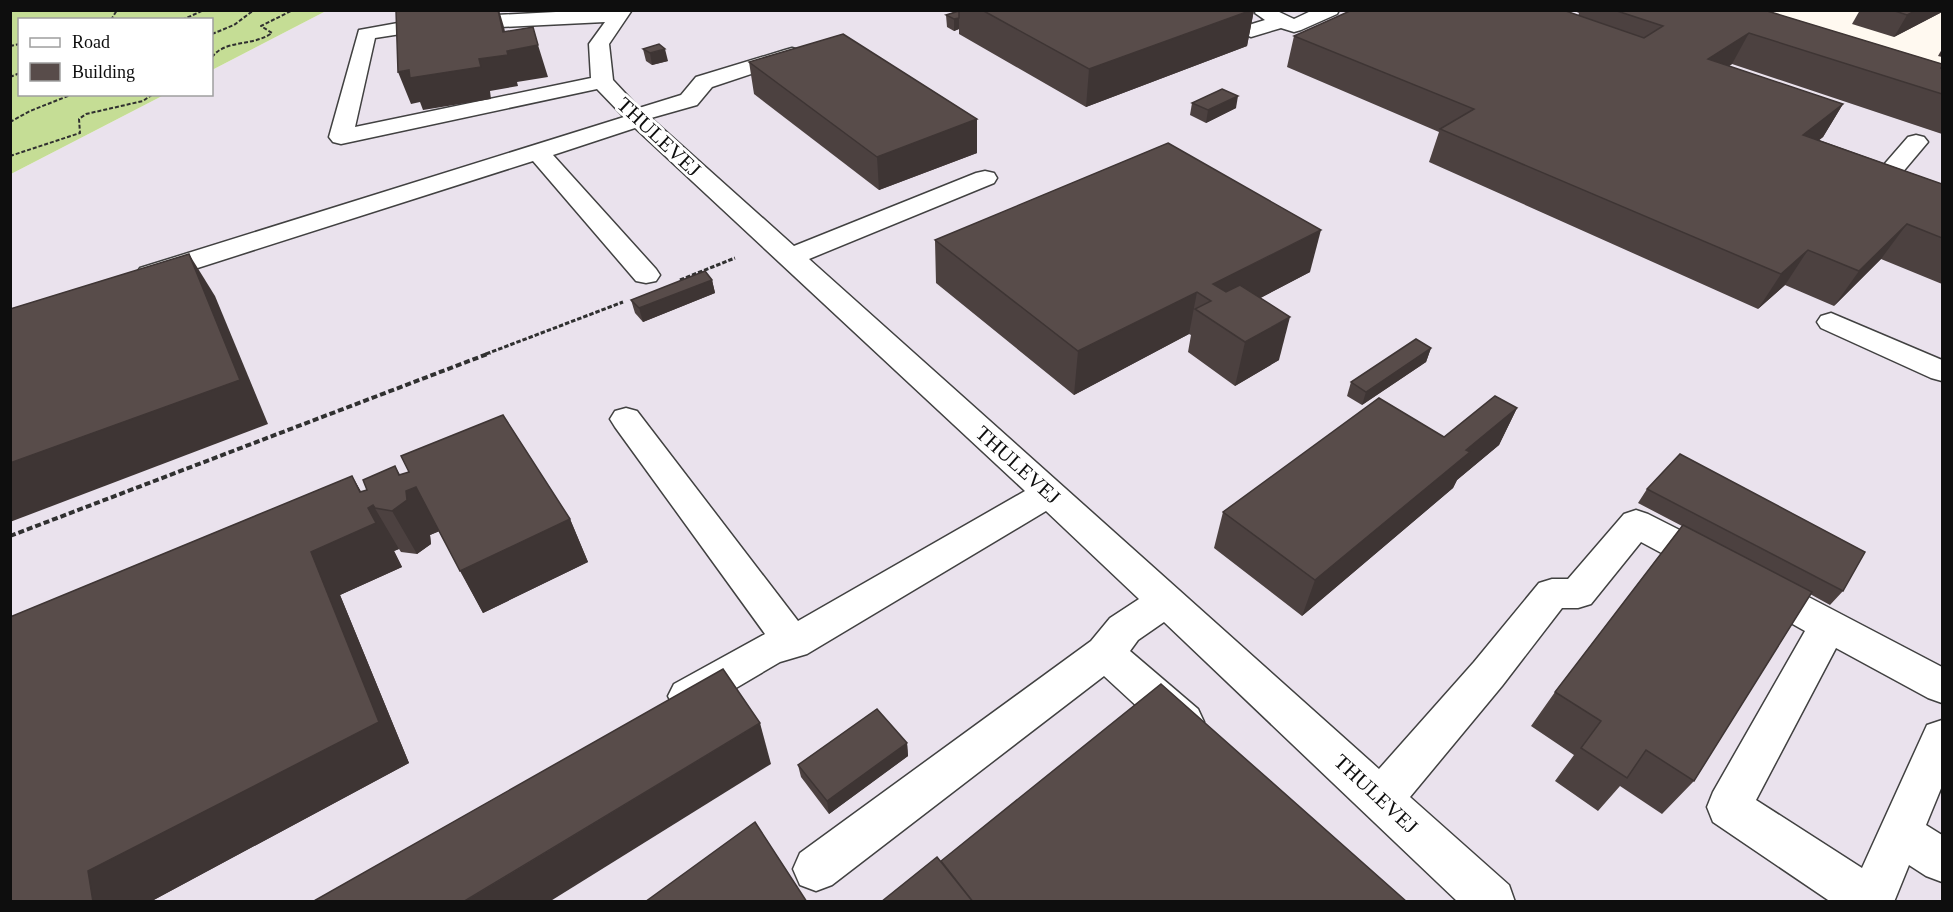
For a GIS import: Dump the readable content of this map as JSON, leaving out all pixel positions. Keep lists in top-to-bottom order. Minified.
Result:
{"streets":{"street":["THULEVEJ"]},"legend":["Road","Building"]}
